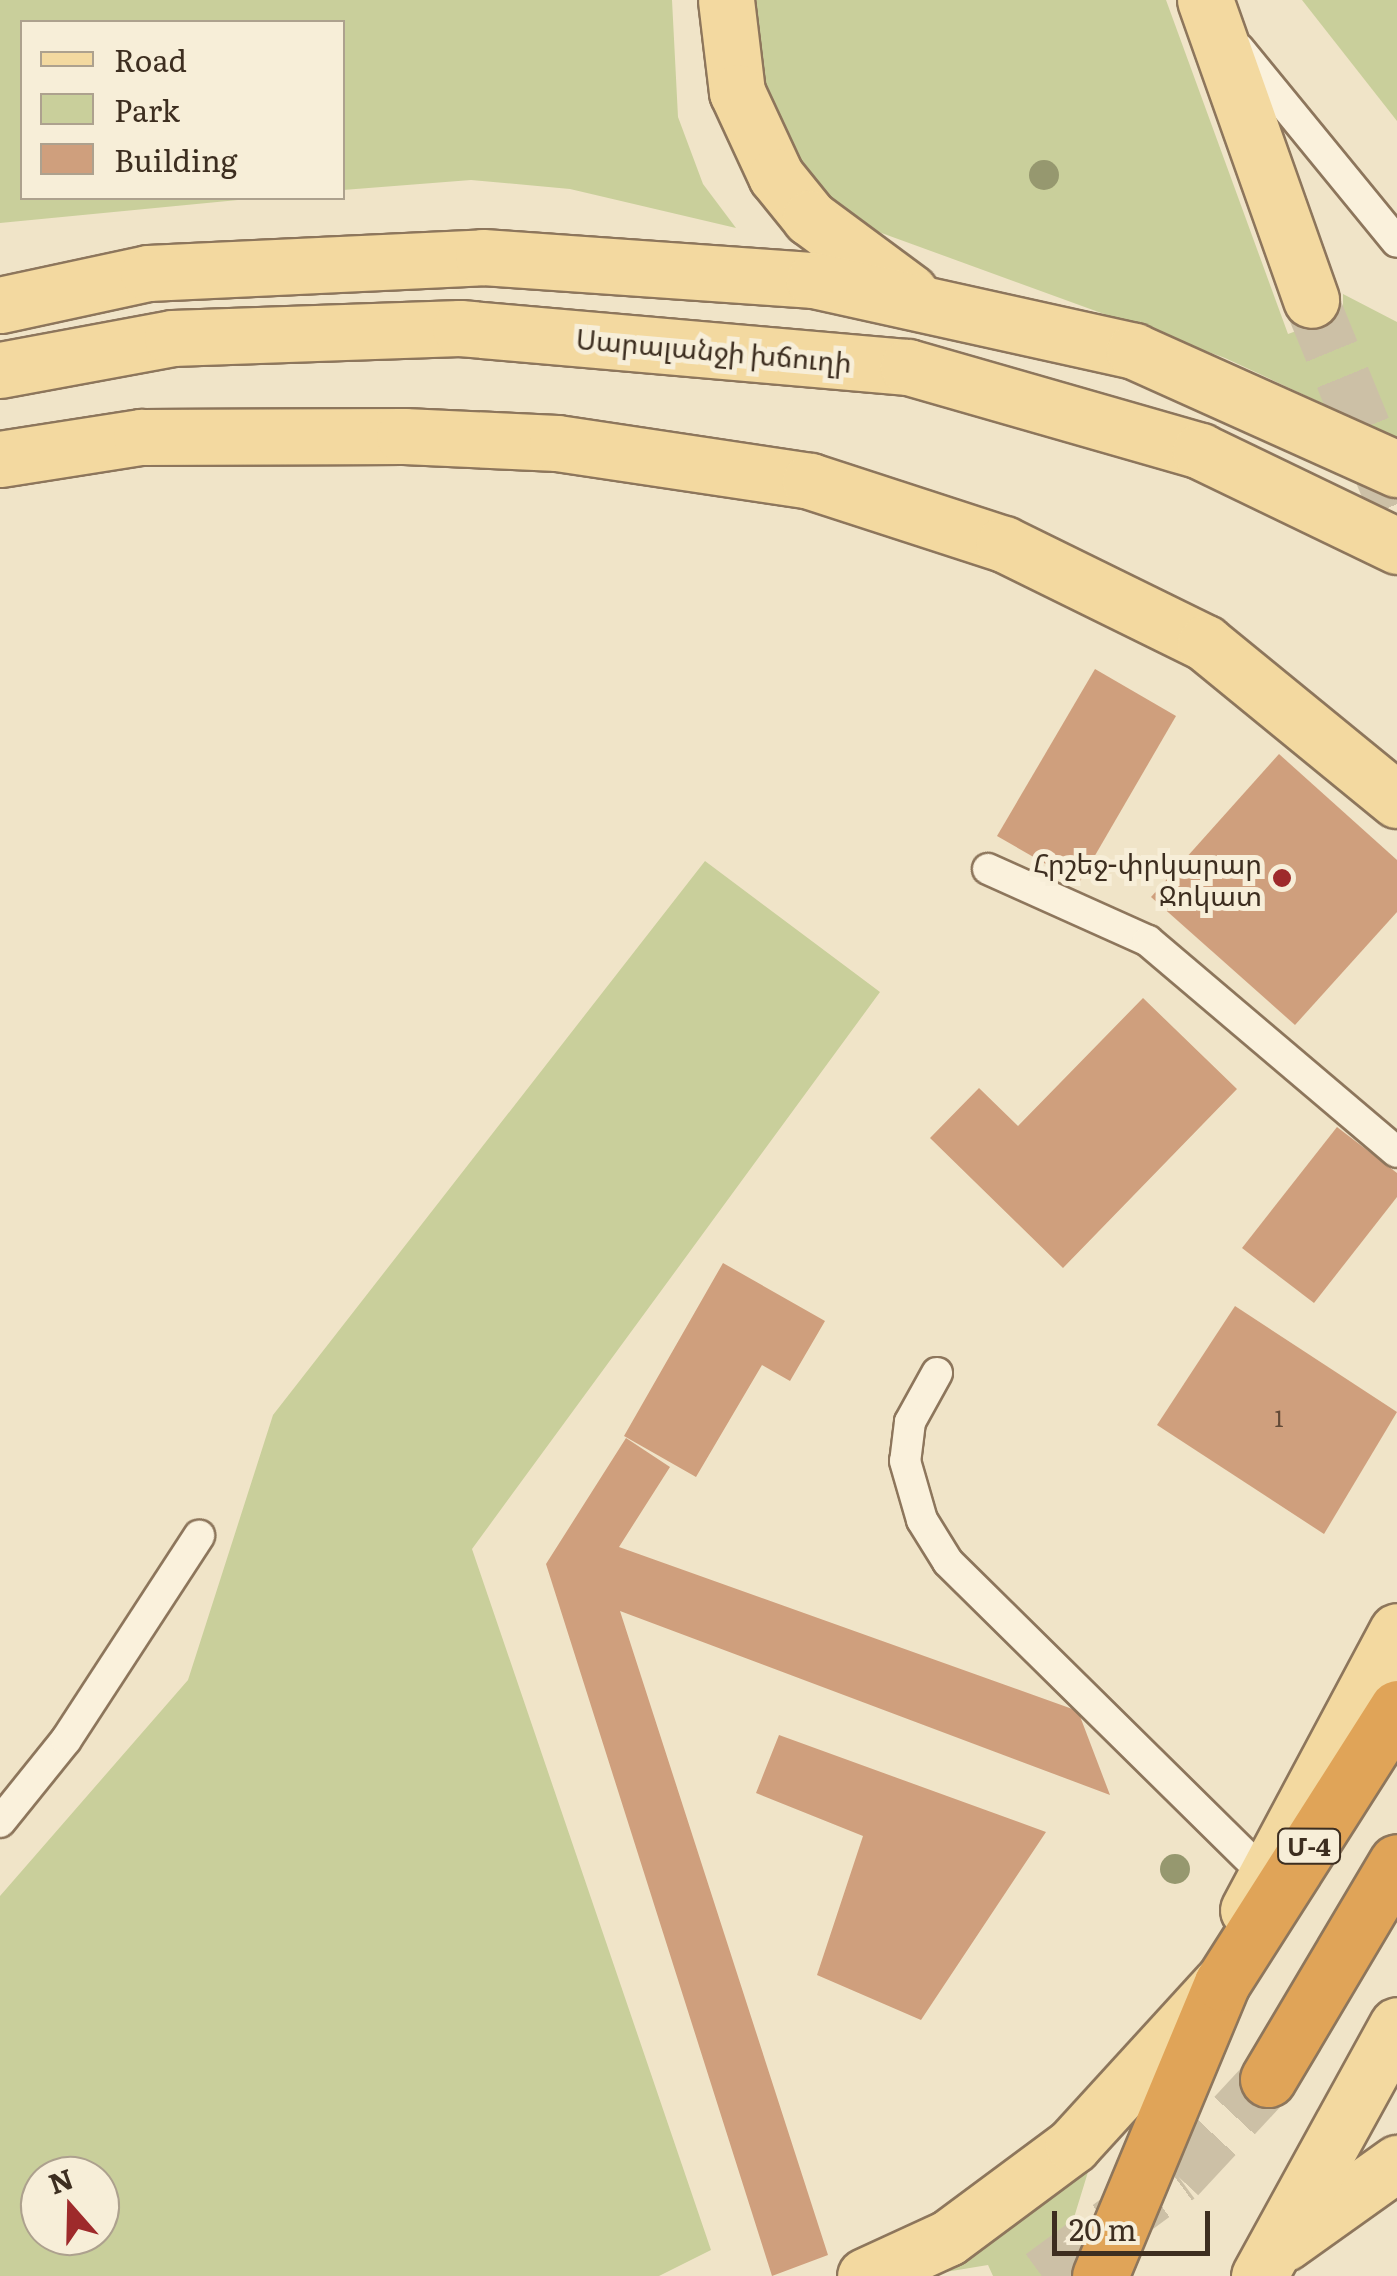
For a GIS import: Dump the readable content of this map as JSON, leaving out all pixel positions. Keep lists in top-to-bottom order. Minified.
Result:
{"streets":{"highway":["Մ-4"],"main road":["Սարալանջի խճուղի"]},"places":["Հրշեջ-փրկարար Ջոկատ"],"house_numbers":["1"],"legend":["Road","Park","Building"],"scale_bar":"20 m","north":"top"}
